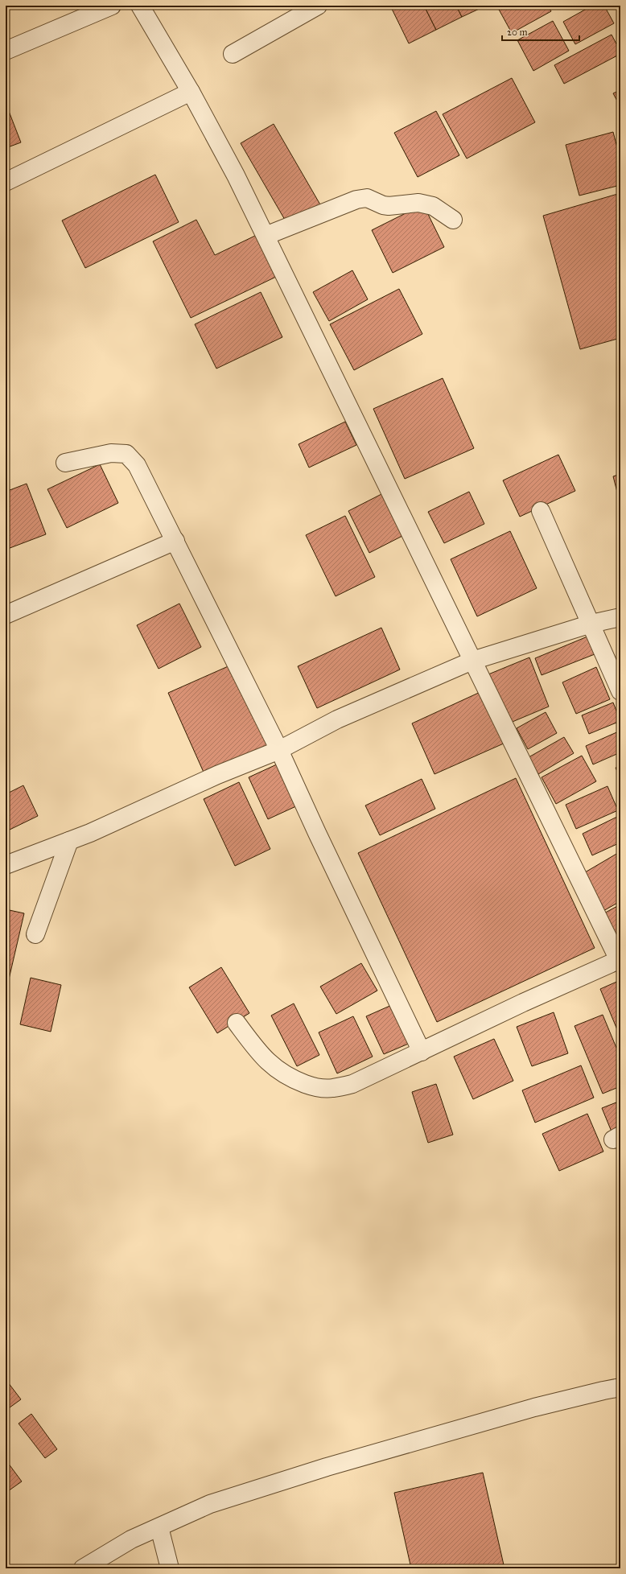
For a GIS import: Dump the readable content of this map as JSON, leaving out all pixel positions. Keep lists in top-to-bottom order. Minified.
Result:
{"scale_bar":"20 m"}
